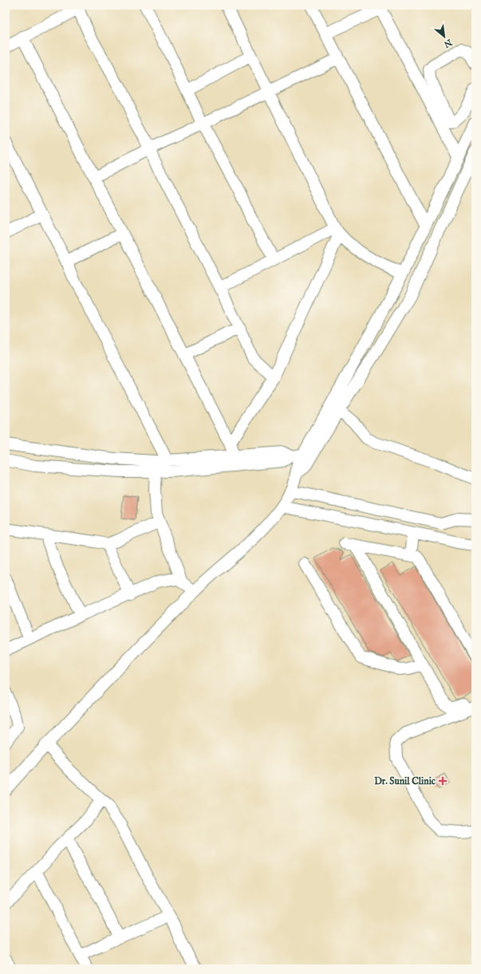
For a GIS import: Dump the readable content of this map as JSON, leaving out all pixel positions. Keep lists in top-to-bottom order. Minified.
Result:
{"places":{"health":["Dr. Sunil Clinic"]},"north":"bottom right"}
